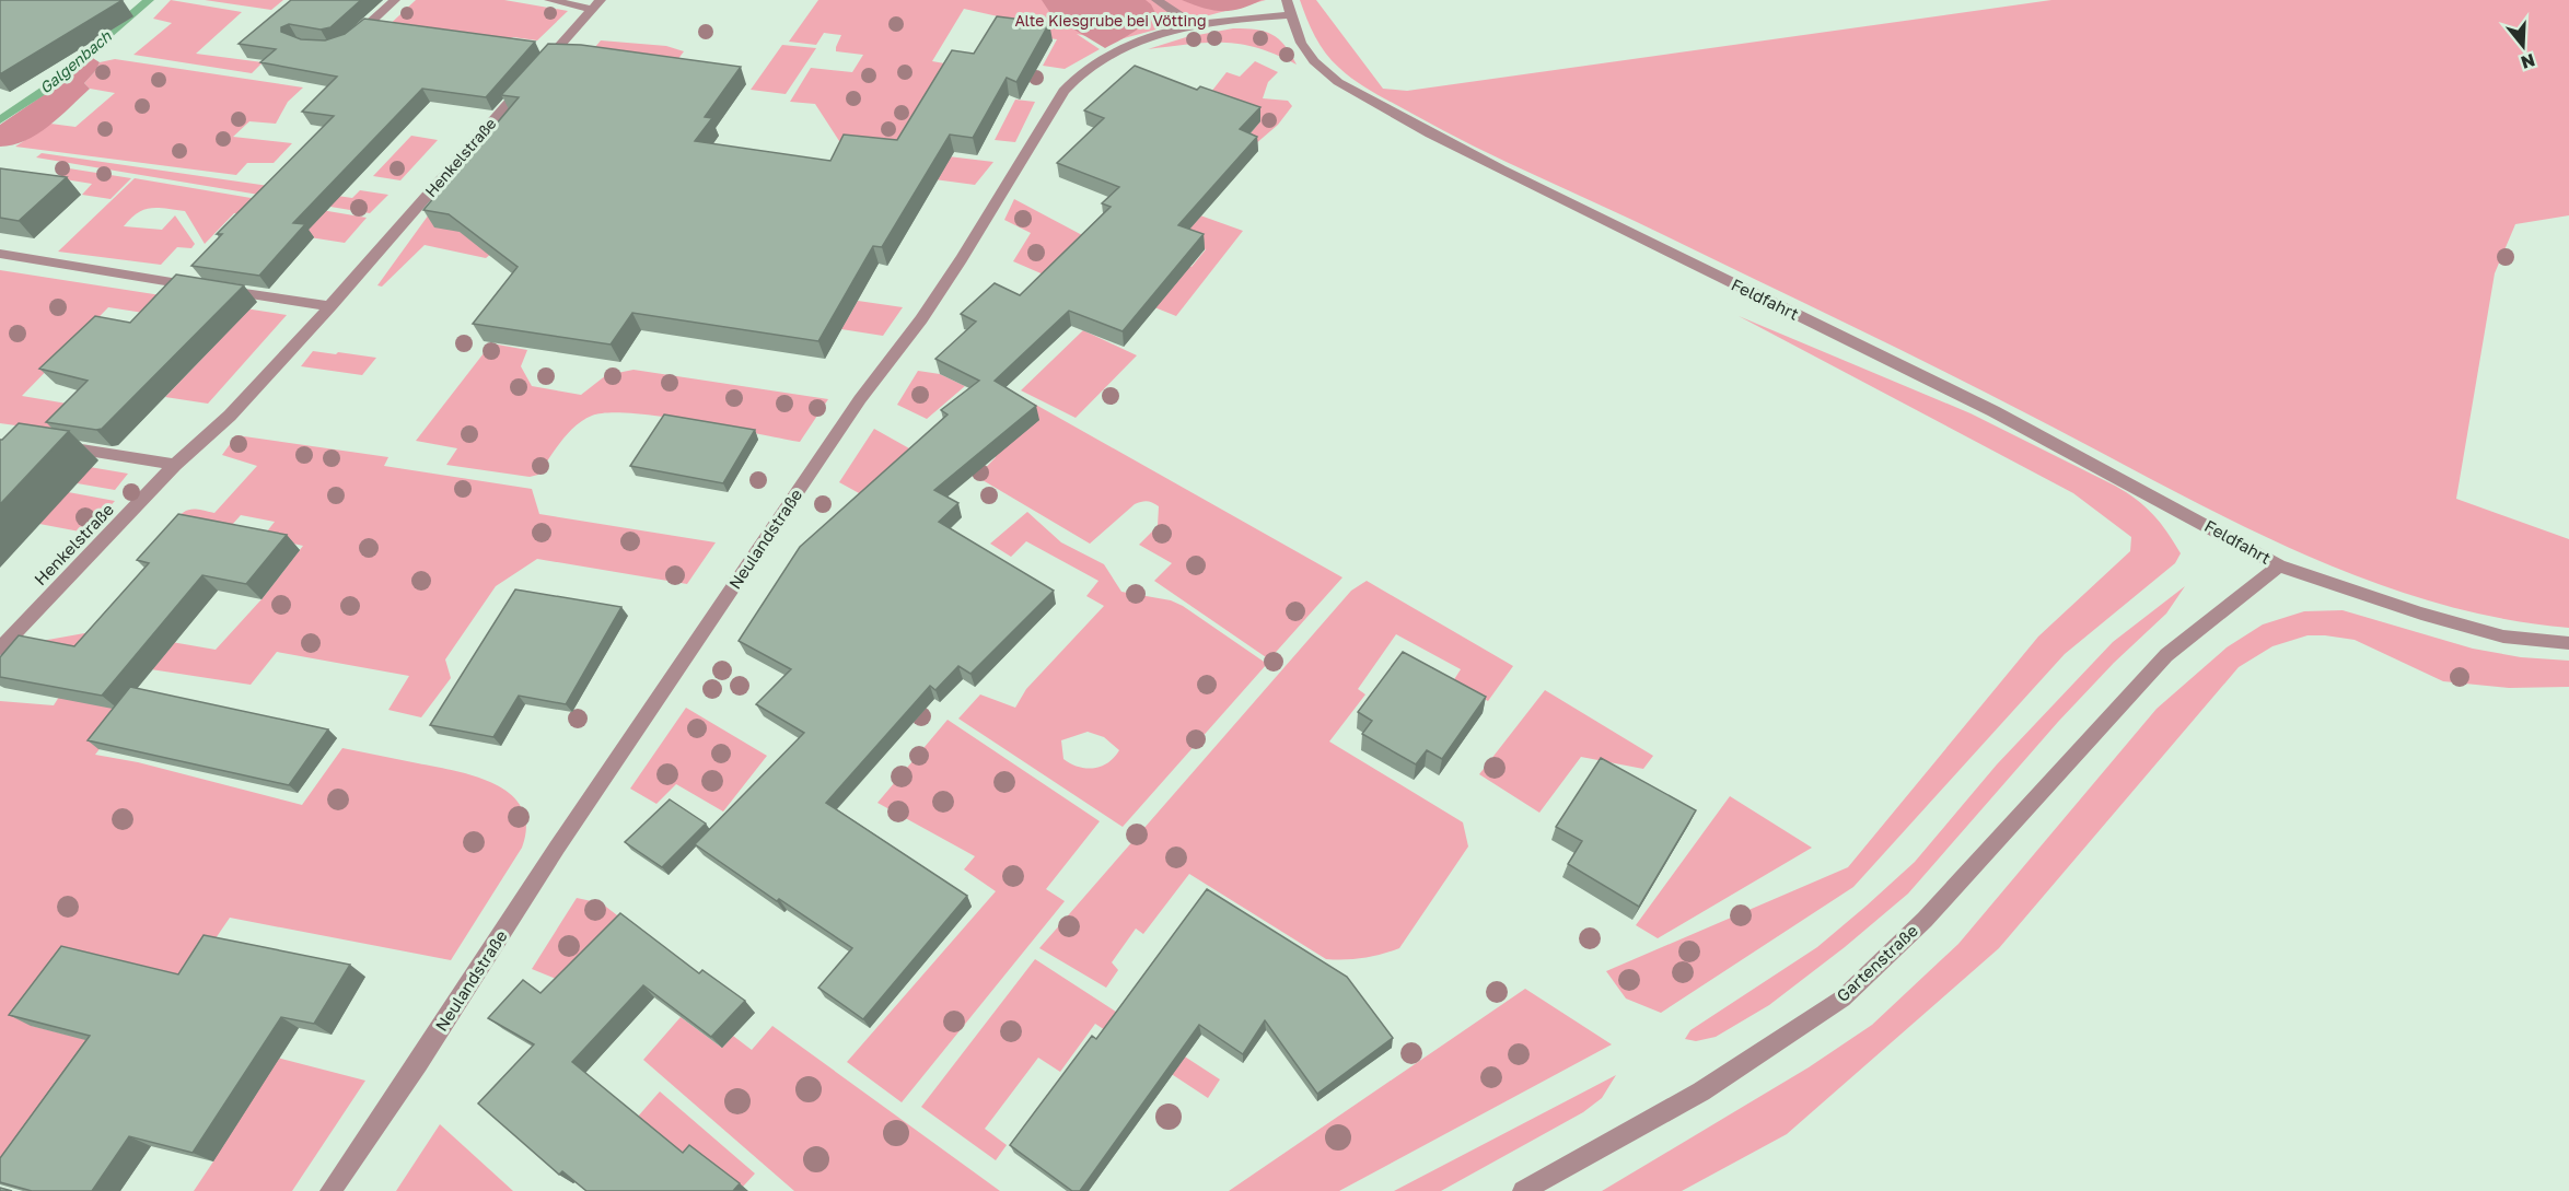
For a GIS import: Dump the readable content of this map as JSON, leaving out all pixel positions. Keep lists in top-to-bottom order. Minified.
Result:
{"streets":{"street":["Henkelstraße","Feldfahrt","Neulandstraße","Gartenstraße"]},"crossings":[["Feldfahrt","Neulandstraße"],["Feldfahrt","Gartenstraße"]],"water":["Galgenbach"],"parks":["Alte Kiesgrube bei Vötting"],"north":"bottom"}
